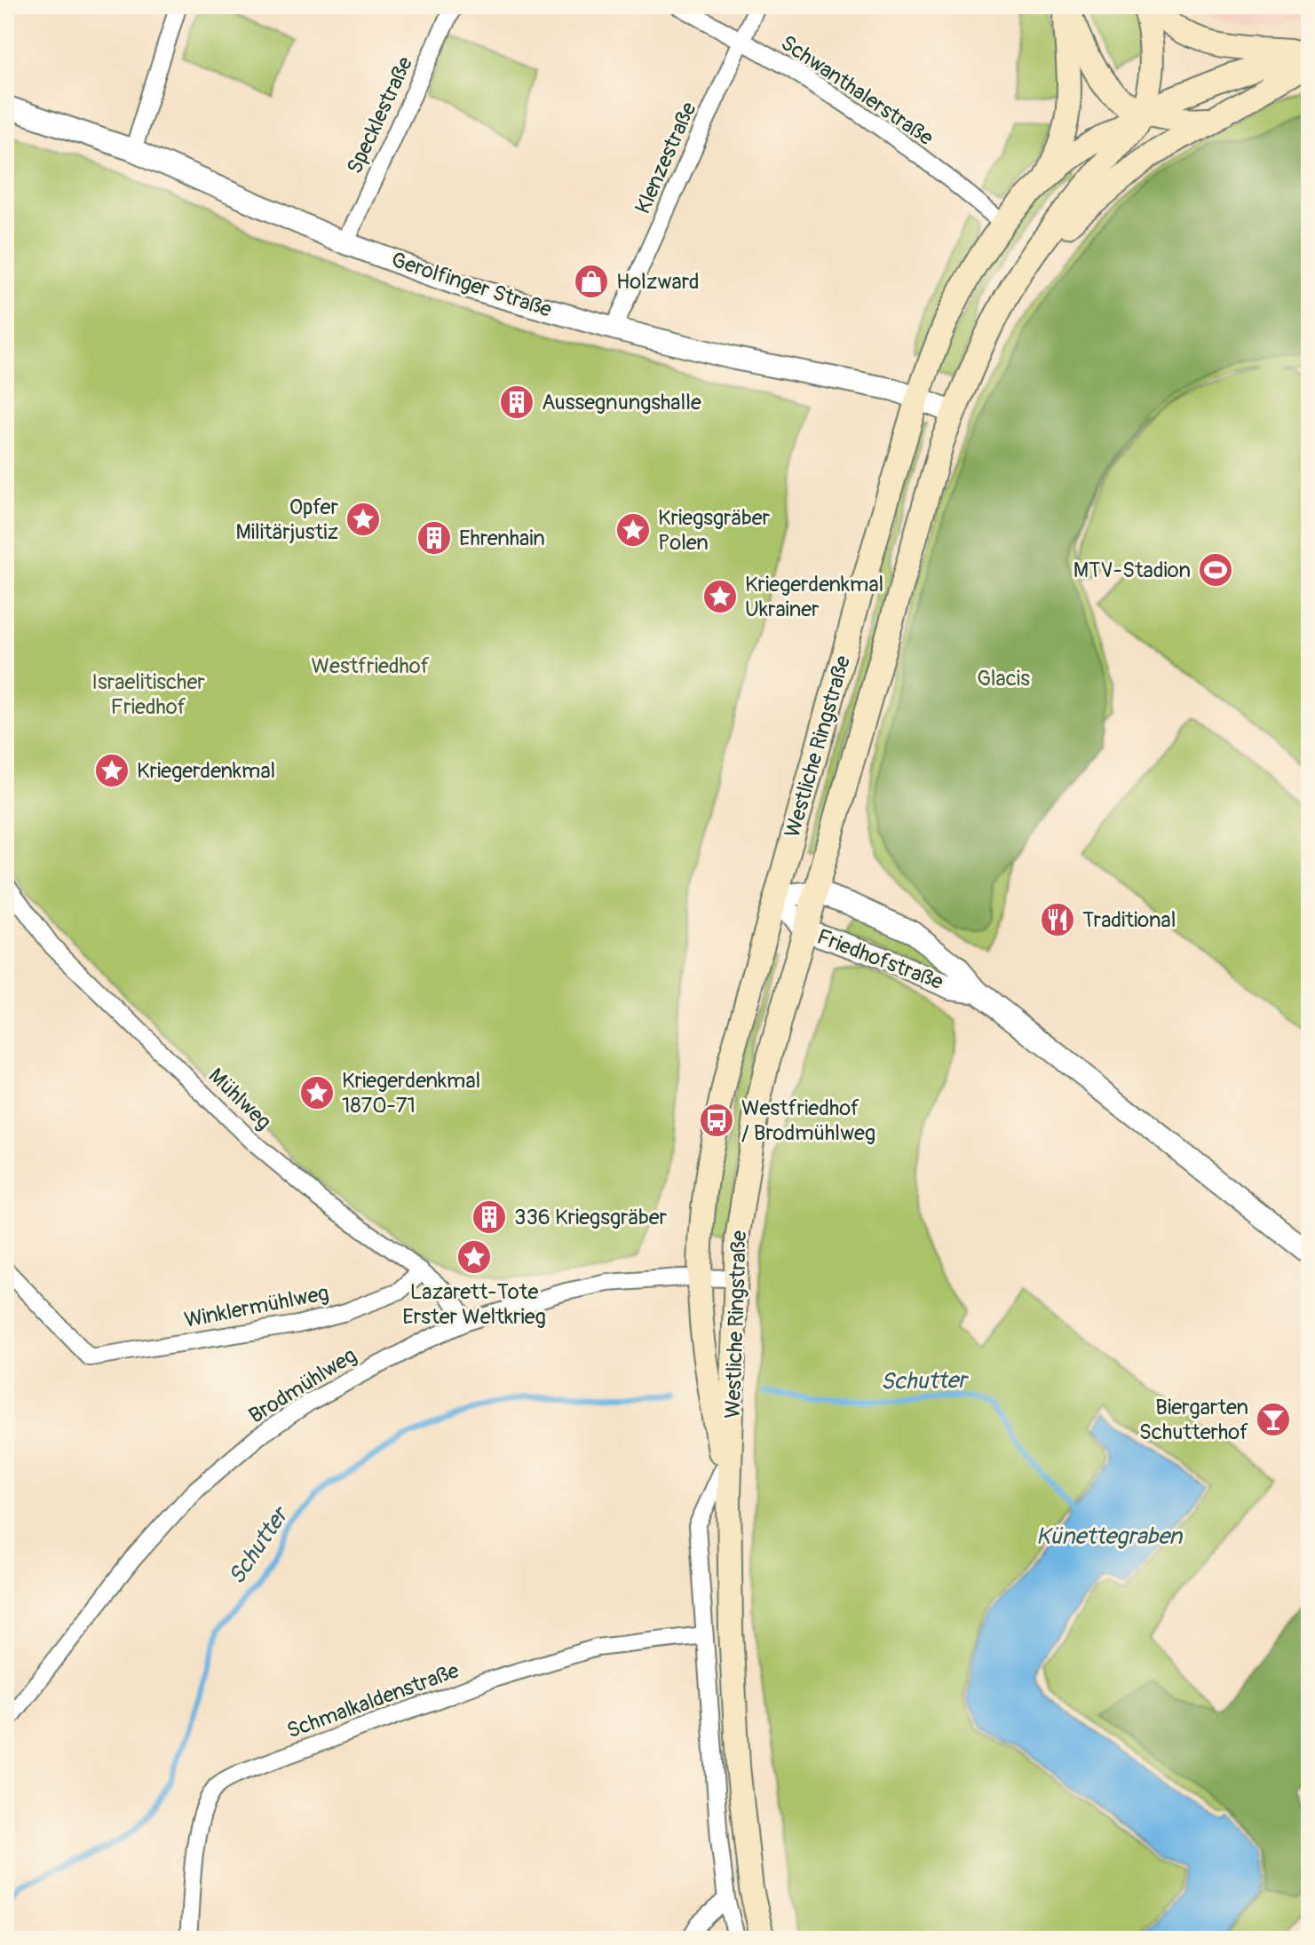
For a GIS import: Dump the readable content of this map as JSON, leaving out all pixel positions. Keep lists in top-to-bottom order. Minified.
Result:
{"streets":{"main road":["Westliche Ringstraße"],"street":["Schwanthalerstraße","Specklestraße","Klenzestraße","Gerolfinger Straße","Friedhofstraße","Mühlweg","Winklermühlweg","Brodmühlweg","Schmalkaldenstraße"]},"crossings":[["Schwanthalerstraße","Klenzestraße"],["Schwanthalerstraße","Westliche Ringstraße"],["Specklestraße","Gerolfinger Straße"],["Klenzestraße","Gerolfinger Straße"],["Gerolfinger Straße","Westliche Ringstraße"],["Westliche Ringstraße","Friedhofstraße"],["Westliche Ringstraße","Brodmühlweg"],["Mühlweg","Winklermühlweg"],["Mühlweg","Brodmühlweg"]],"water":["Schutter","Künettegraben"],"parks":["Westfriedhof","Glacis","Israelitischer Friedhof"],"places":{"shop":["Holzward"],"building":["Aussegnungshalle","Ehrenhain","336 Kriegsgräber"],"place":["Opfer Militärjustiz","Kriegsgräber Polen","Kriegerdenkmal Ukrainer","Kriegerdenkmal","Kriegerdenkmal 1870-71","Lazarett-Tote Erster Weltkrieg"],"sports":["MTV-Stadion"],"restaurant":["Traditional"],"bus stop":["Westfriedhof / Brodmühlweg"],"bar":["Biergarten Schutterhof"]}}
